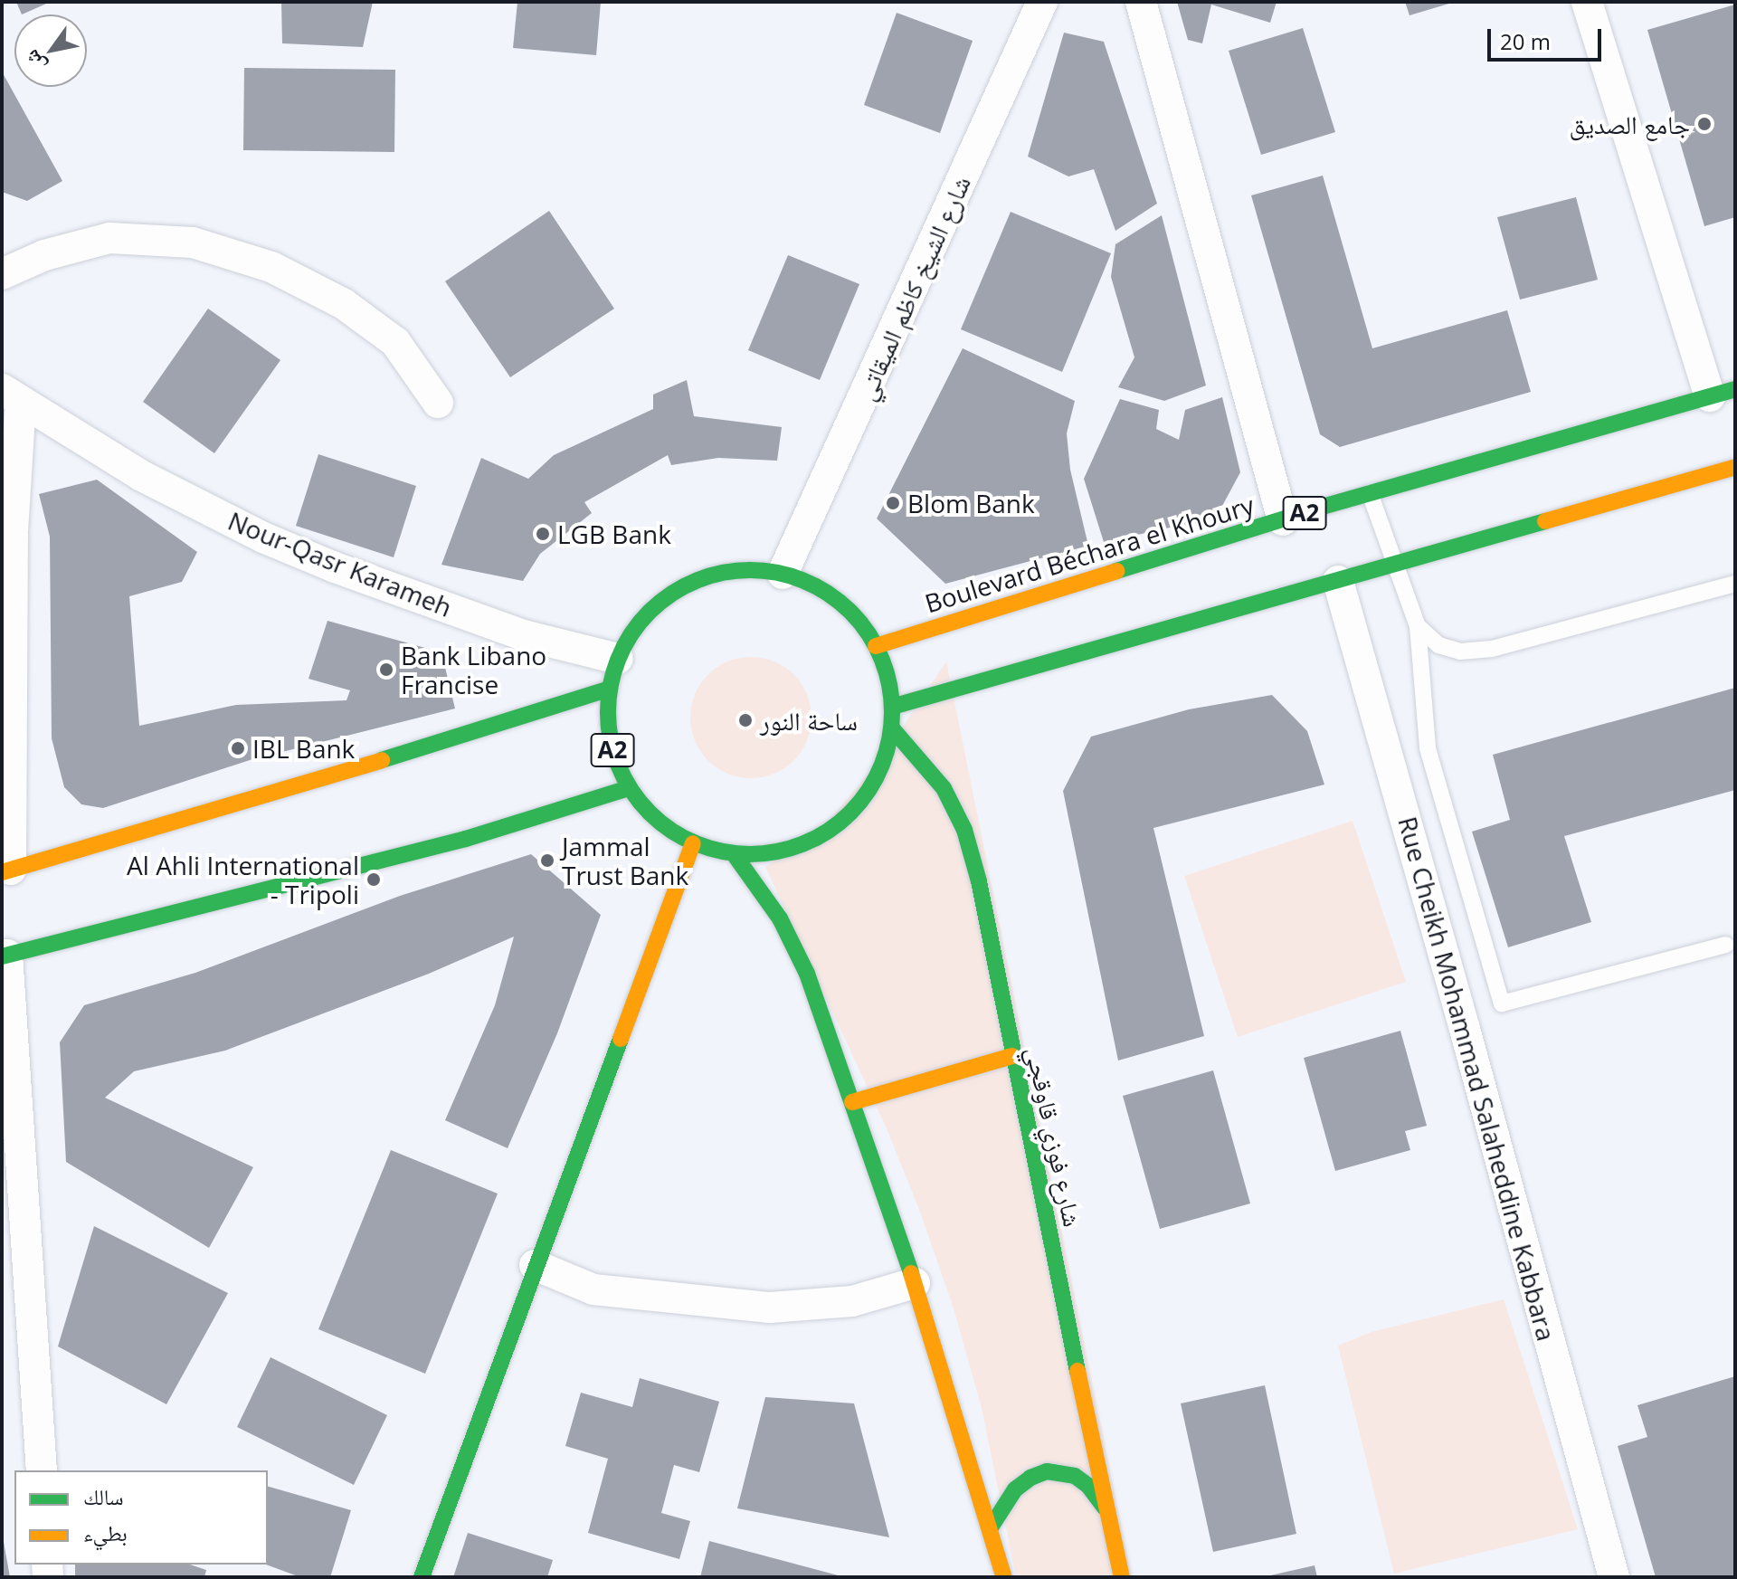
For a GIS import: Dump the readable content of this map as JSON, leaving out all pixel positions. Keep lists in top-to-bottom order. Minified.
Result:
{"streets":{"main road":["A2","Boulevard Béchara el Khoury","شارع فوزي قاوقجي"],"street":["شارع الشيخ كاظم الميقاتي","Nour-Qasr Karameh","Rue Cheikh Mohammad Salaheddine Kabbara"]},"crossings":[["شارع الشيخ كاظم الميقاتي","A2"],["A2","Boulevard Béchara el Khoury"],["A2","Nour-Qasr Karameh"],["A2","شارع فوزي قاوقجي"]],"places":["جامع الصديق","Blom Bank","LGB Bank","Bank Libano Francise","ساحة النور","IBL Bank","Jammal Trust Bank","Al Ahli International - Tripoli"],"legend":["سالك","بطيء"],"scale_bar":"20 m","north":"bottom left"}
